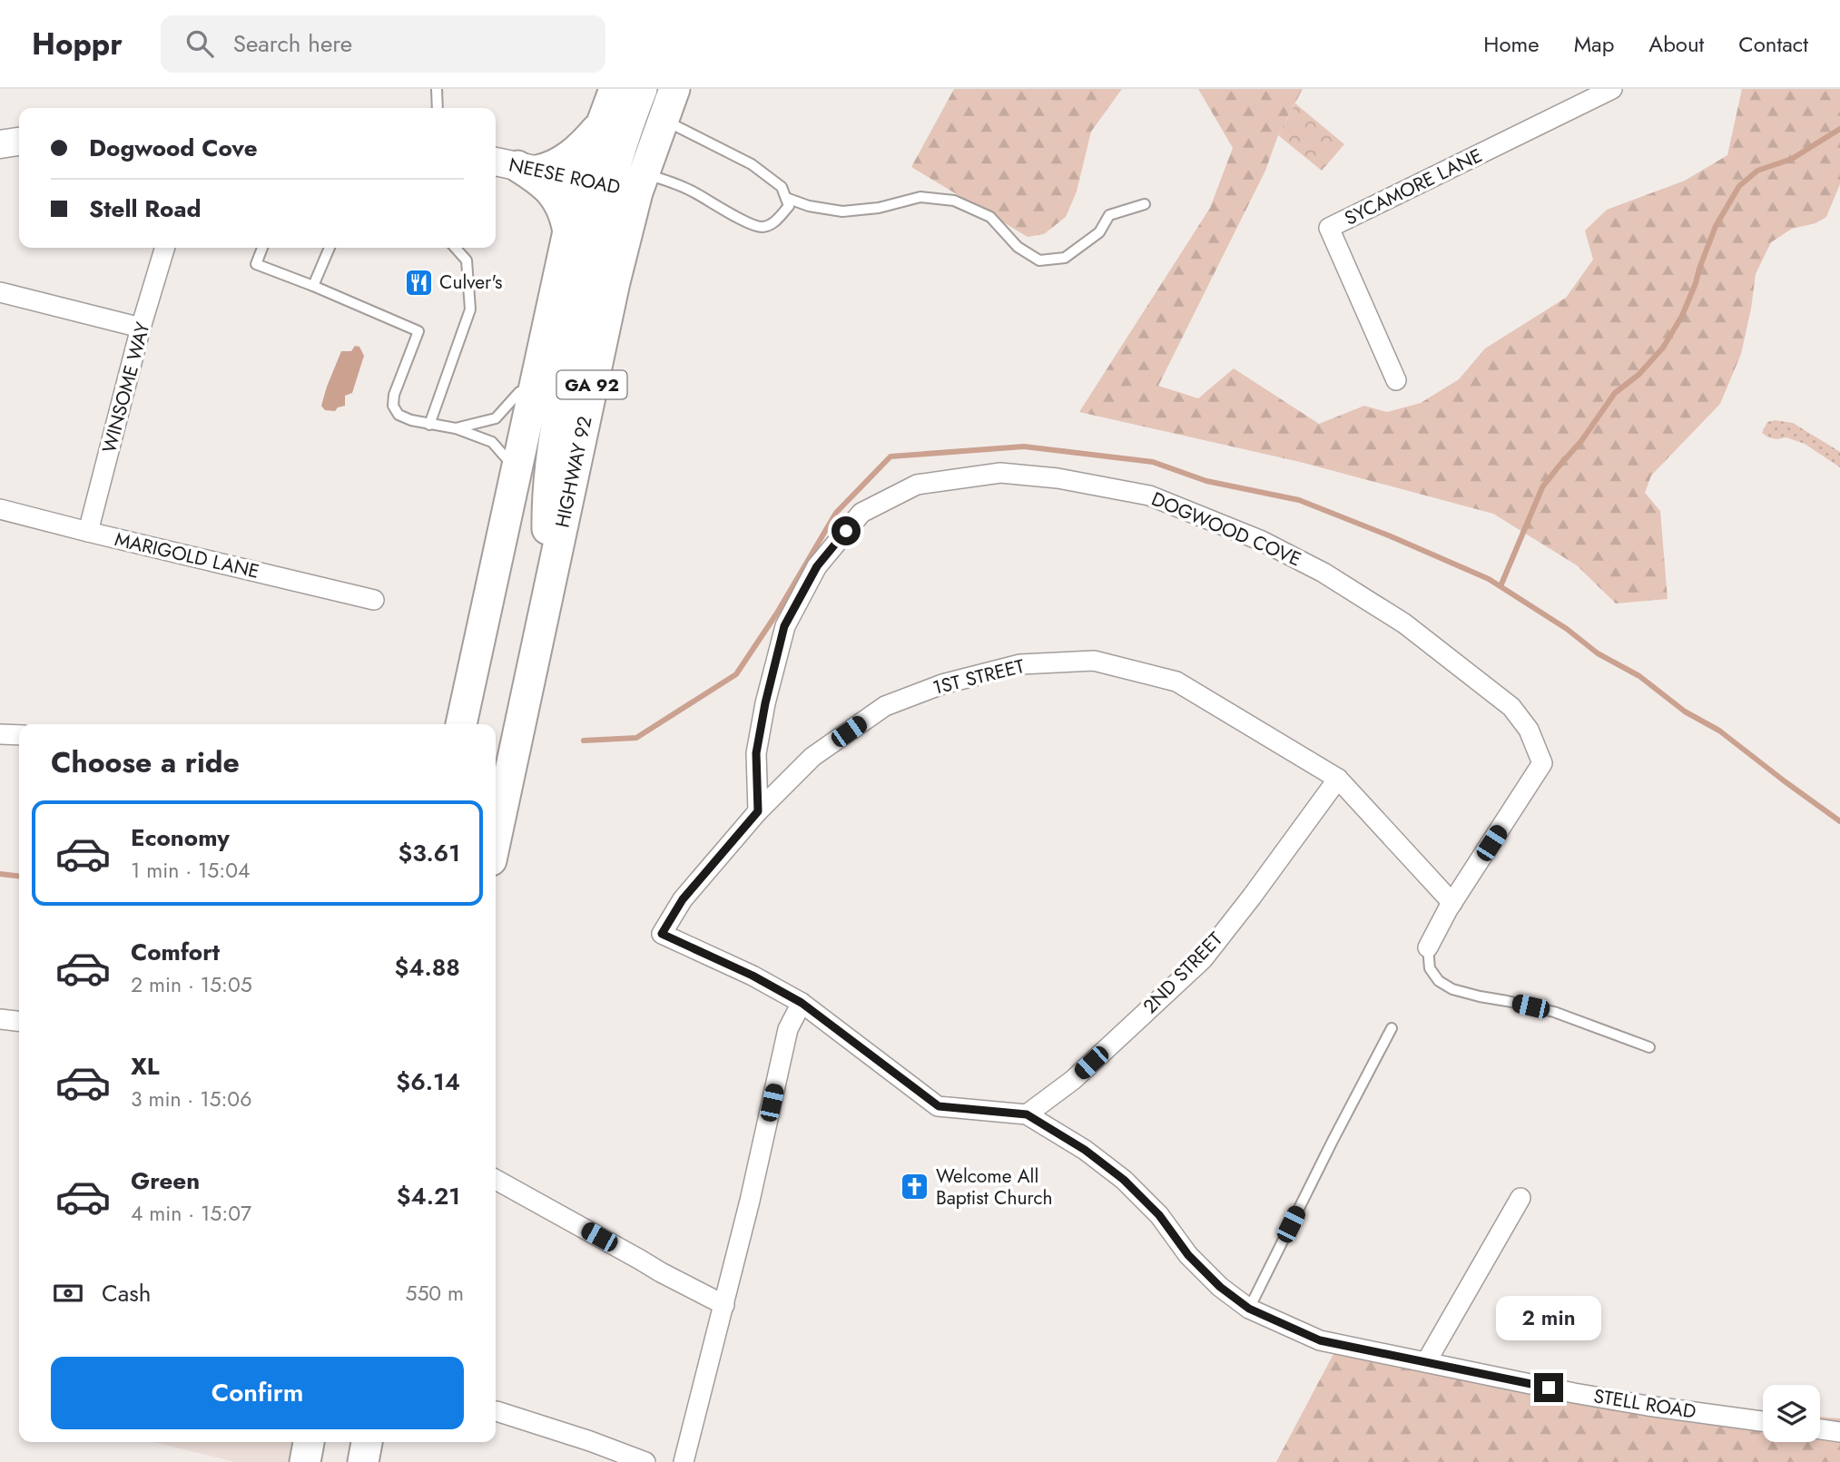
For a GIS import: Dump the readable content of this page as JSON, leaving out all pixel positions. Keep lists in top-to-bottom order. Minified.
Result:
{"streets":{"main road":["GA 92"],"street":["NEESE ROAD","SYCAMORE LANE","WINSOME WAY","DOGWOOD COVE","MARIGOLD LANE","1ST STREET","2ND STREET","STELL ROAD"]},"crossings":[["NEESE ROAD","GA 92"],["WINSOME WAY","MARIGOLD LANE"],["DOGWOOD COVE","1ST STREET"],["1ST STREET","2ND STREET"],["1ST STREET","STELL ROAD"],["2ND STREET","STELL ROAD"]],"places":{"restaurant":["Culver's"],"church":["Welcome All Baptist Church"]},"page":{"header":"Hoppr","search":"Search here","nav":["Home","Map","About","Contact"],"banner":["Dogwood Cove","Stell Road"],"heading":"Choose a ride","list":[{"name":"Economy","note":"1 min · 15:04","value":"$3.61"},{"name":"Comfort","note":"2 min · 15:05","value":"$4.88"},{"name":"XL","note":"3 min · 15:06","value":"$6.14"},{"name":"Green","note":"4 min · 15:07","value":"$4.21"}],"pay":["Cash","550 m"],"bubble":"2 min","buttons":"Confirm"}}
